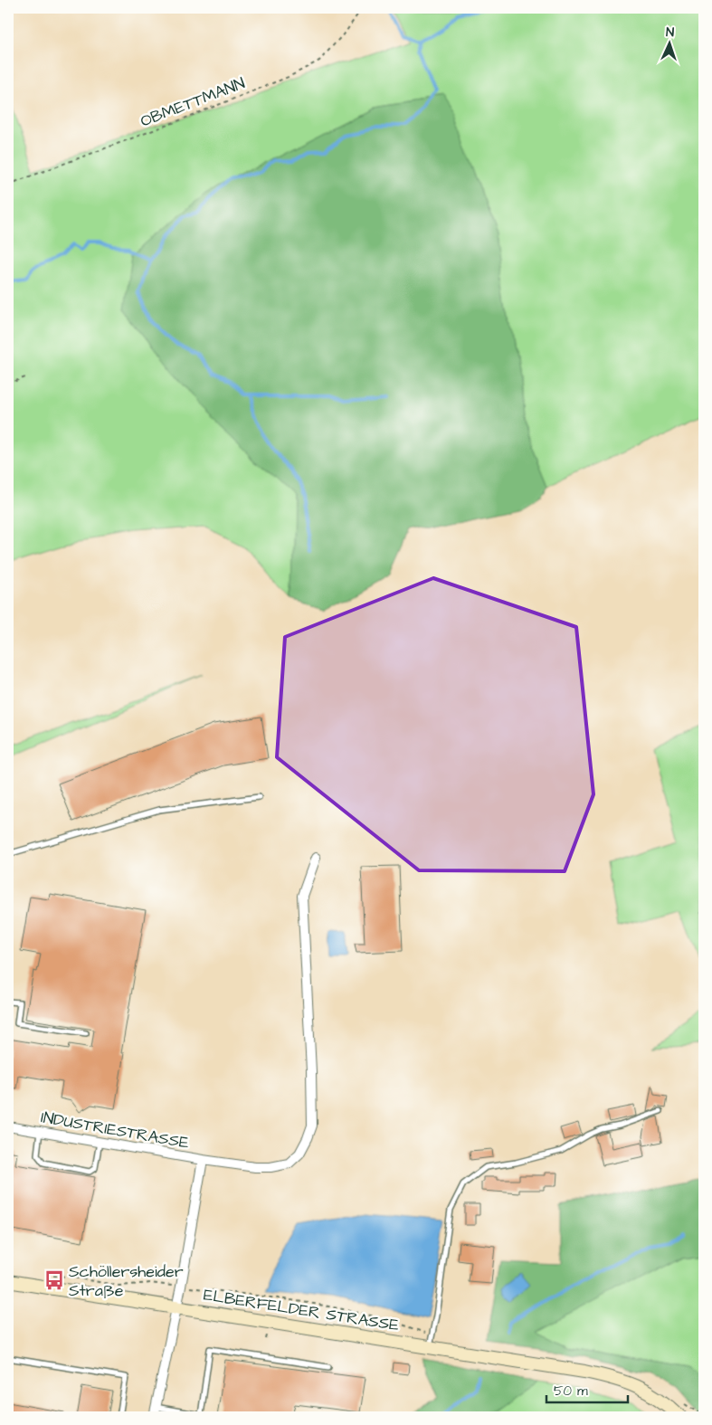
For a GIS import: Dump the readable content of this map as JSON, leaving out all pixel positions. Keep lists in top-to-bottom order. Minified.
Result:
{"streets":{"street":["INDUSTRIESTRASSE","ELBERFELDER STRASSE"],"path":["OBMETTMANN"]},"crossings":[["INDUSTRIESTRASSE","ELBERFELDER STRASSE"]],"places":{"bus stop":["Schöllersheider Straße"]},"scale_bar":"50 m","north":"top"}
